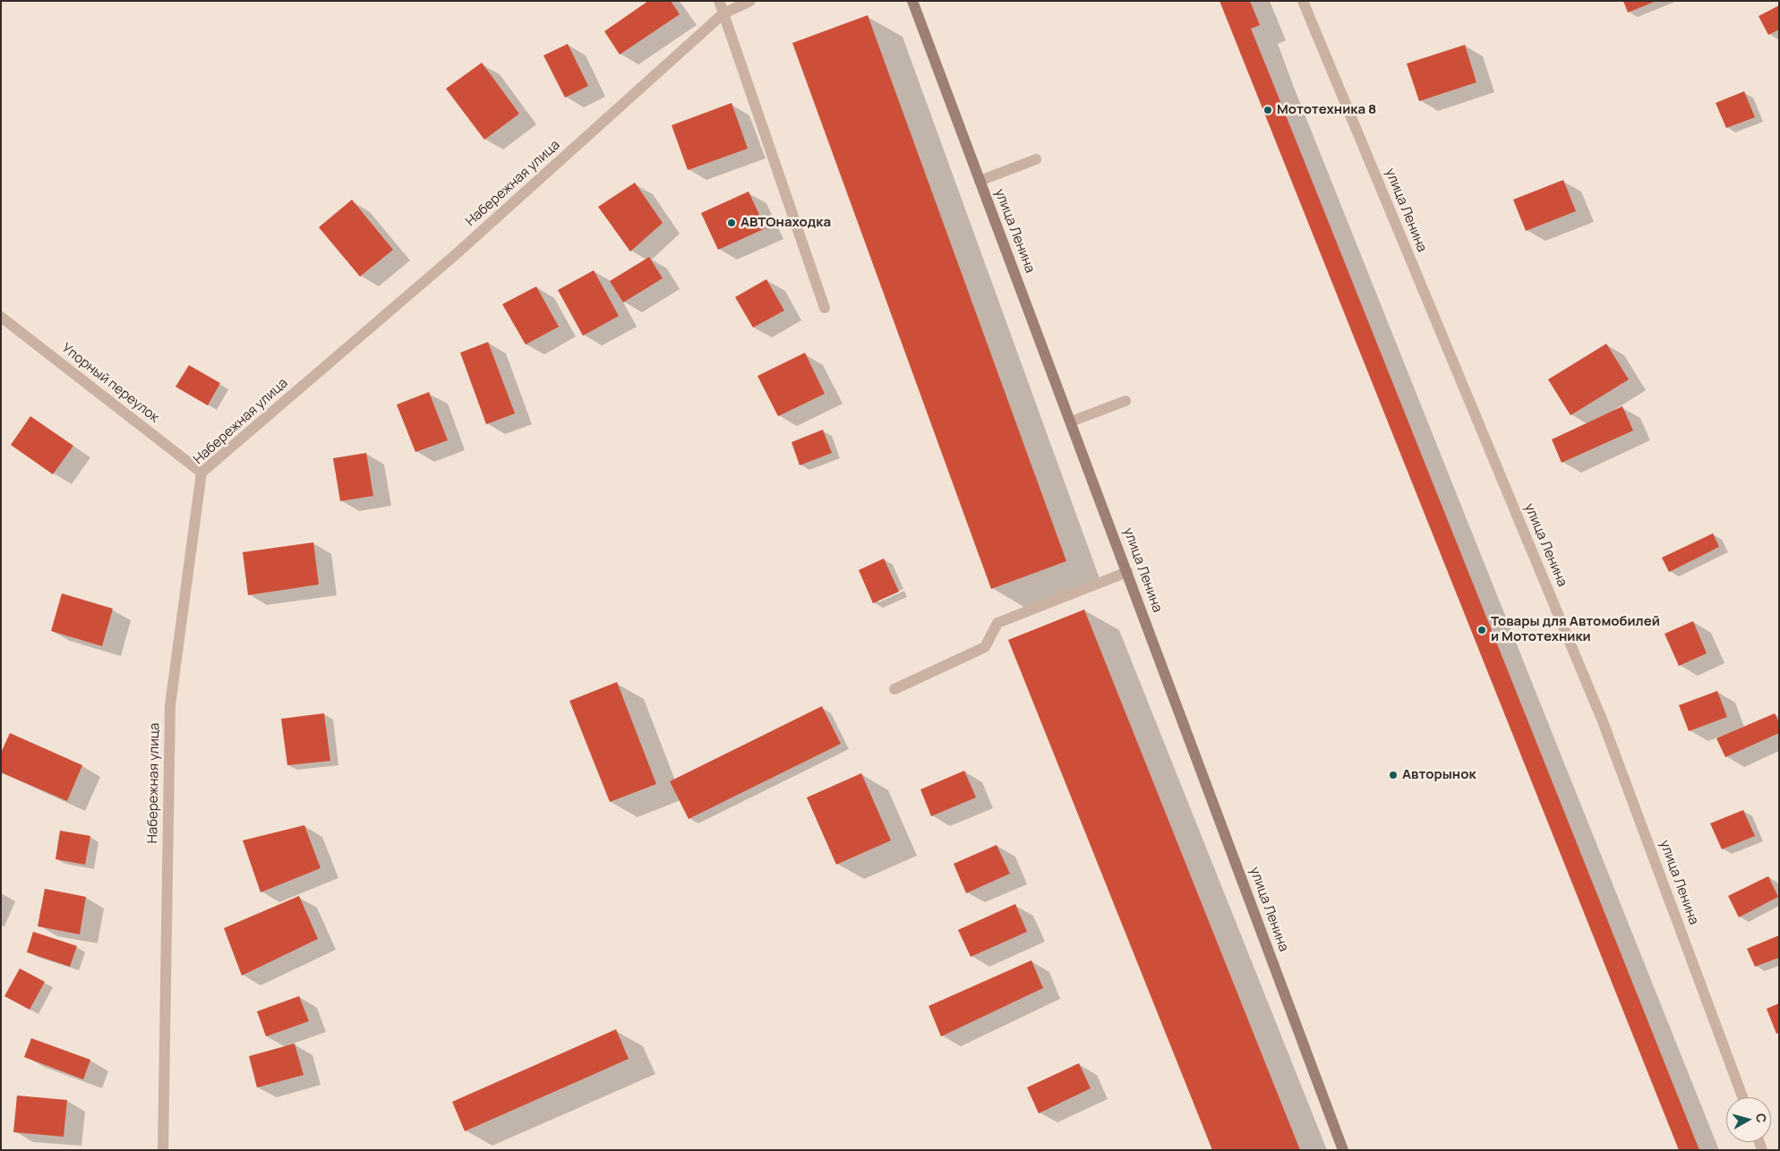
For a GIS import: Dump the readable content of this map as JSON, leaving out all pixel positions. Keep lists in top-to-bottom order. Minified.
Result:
{"streets":{"main road":["улица Ленина"],"street":["Набережная улица","Упорный переулок"]},"crossings":[["Набережная улица","Упорный переулок"]],"places":["Мототехника 8","АВТОнаходка","Товары для Автомобилей и Мототехники","Авторынок"],"north":"right"}
